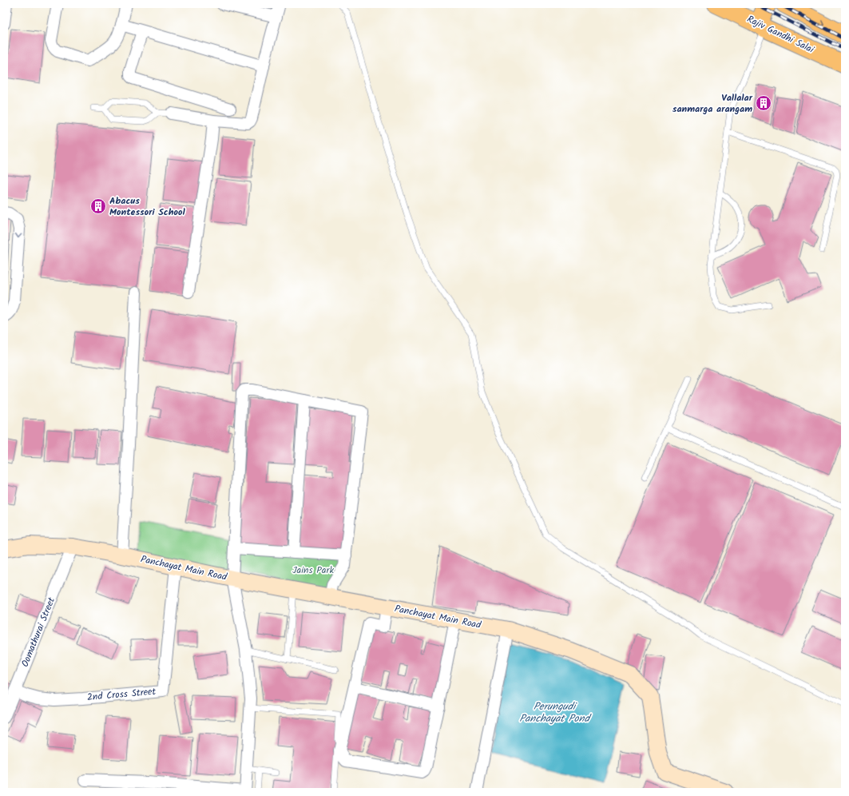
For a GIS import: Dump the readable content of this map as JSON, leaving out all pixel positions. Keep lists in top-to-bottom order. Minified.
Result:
{"streets":{"main road":["Rajiv Gandhi Salai"],"street":["Panchayat Main Road","Oomathurai Street","2nd Cross Street"]},"crossings":[["Panchayat Main Road","Oomathurai Street"],["Panchayat Main Road","2nd Cross Street"],["Oomathurai Street","2nd Cross Street"]],"water":["Perungudi Panchayat Pond"],"parks":["Jains Park"],"places":{"building":["Vallalar sanmarga arangam","Abacus Montessori School"]}}
